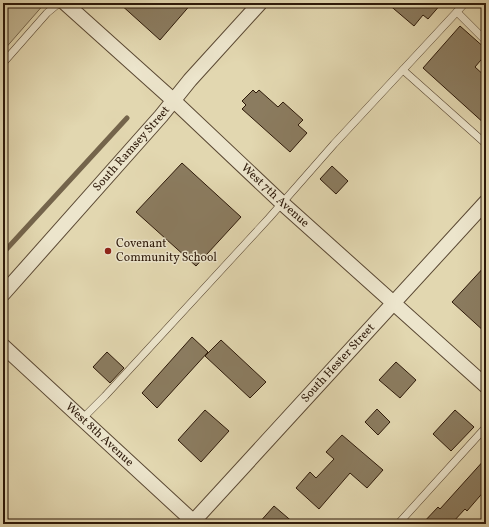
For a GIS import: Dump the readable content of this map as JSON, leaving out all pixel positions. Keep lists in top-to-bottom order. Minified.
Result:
{"streets":{"street":["South Ramsey Street","West 7th Avenue","South Hester Street","West 8th Avenue"]},"crossings":[["South Ramsey Street","West 7th Avenue"],["West 7th Avenue","South Hester Street"],["South Hester Street","West 8th Avenue"]],"places":["Covenant Community School"]}
